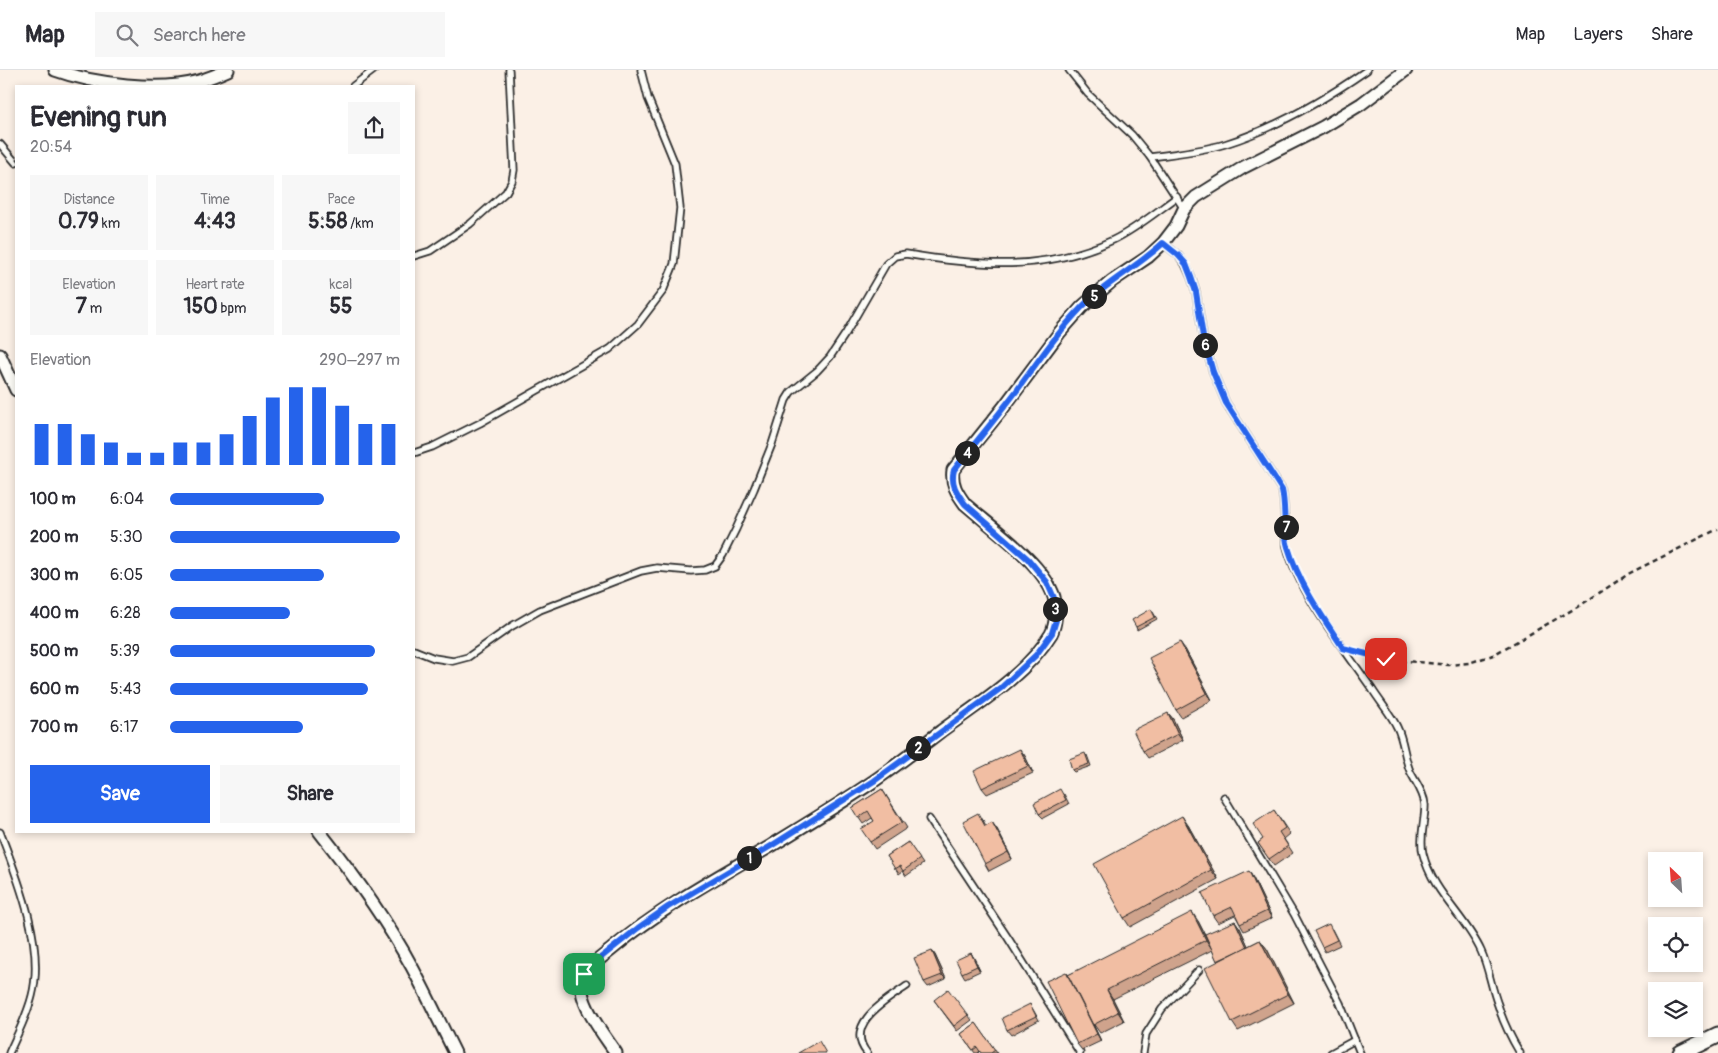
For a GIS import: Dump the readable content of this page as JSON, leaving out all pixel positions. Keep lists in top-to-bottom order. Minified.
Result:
{"north":"top left","page":{"header":"Map","search":"Search here","nav":["Map","Layers","Share"],"heading":["Evening run","20:54"],"stats":[["Distance","0.79 km"],["Time","4:43"],["Pace","5:58 /km"],["Elevation","7 m"],["Heart rate","150 bpm"],["kcal","55"]],"pins":["5","6","4","7","3","2","1"],"chart":["Elevation","290–297 m"],"list":[{"name":"100 m","note":"6:04"},{"name":"200 m","note":"5:30"},{"name":"300 m","note":"6:05"},{"name":"400 m","note":"6:28"},{"name":"500 m","note":"5:39"},{"name":"600 m","note":"5:43"},{"name":"700 m","note":"6:17"}],"buttons":["Save","Share"]}}
